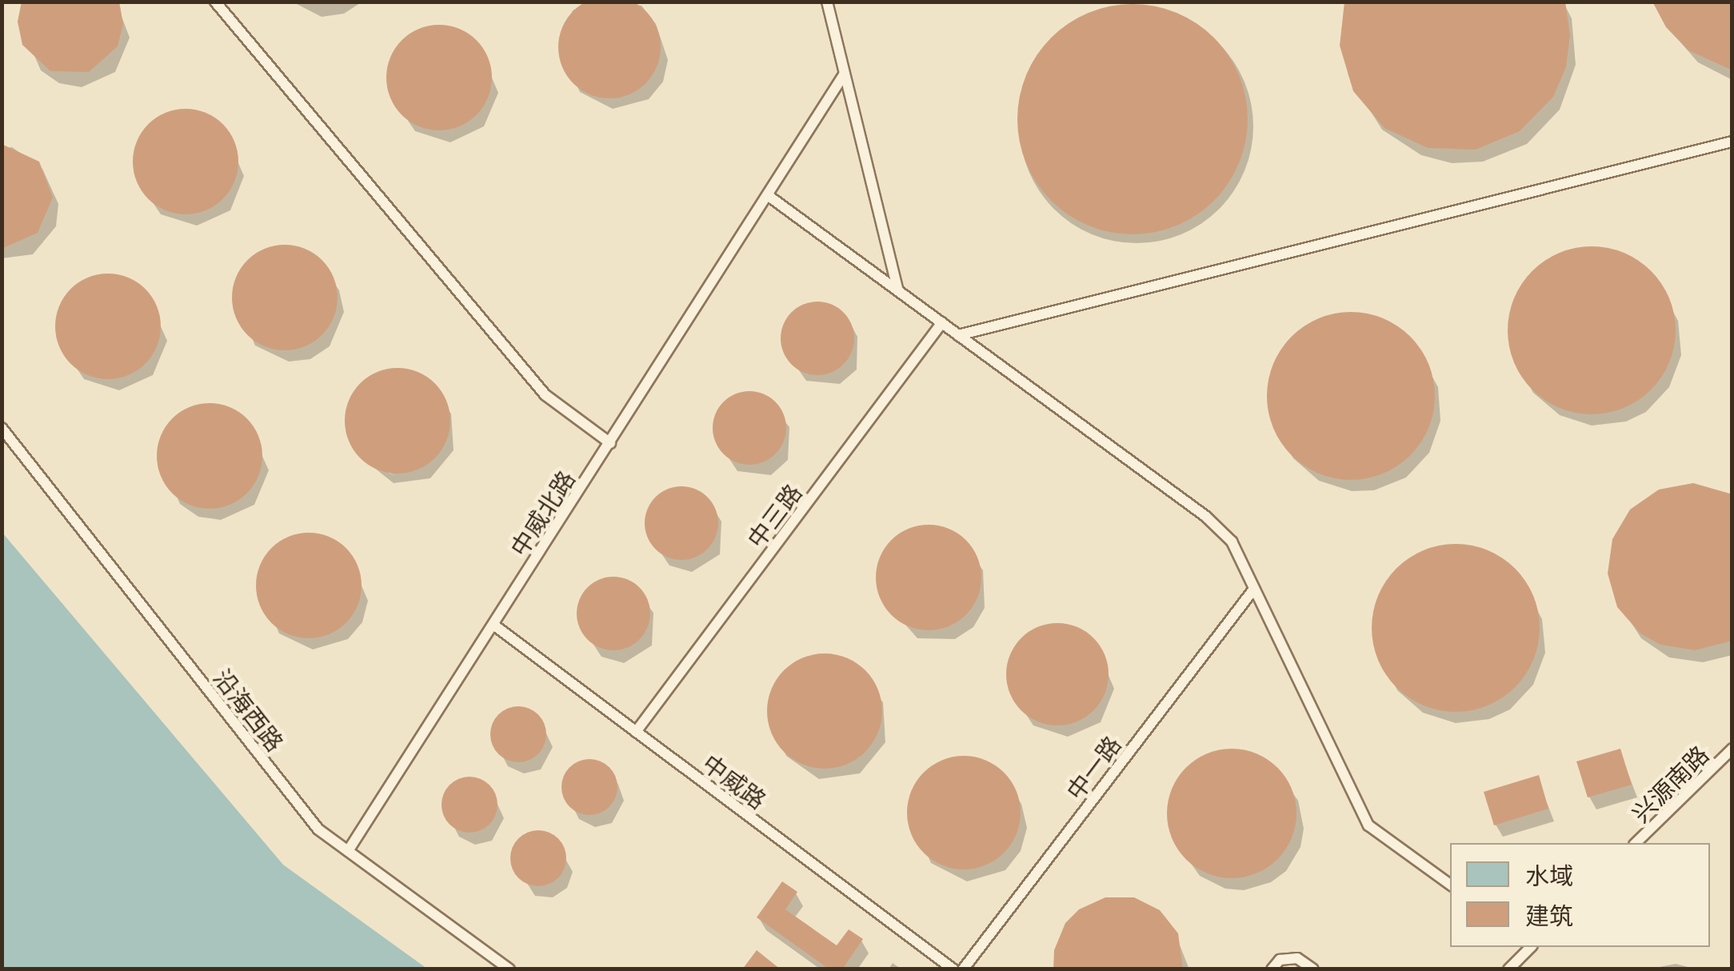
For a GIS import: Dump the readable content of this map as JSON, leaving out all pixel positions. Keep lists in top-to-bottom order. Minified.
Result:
{"streets":{"lane":["中威北路","中三路","沿海西路","中一路","中威路","兴源南路"]},"crossings":[["中威北路","沿海西路"],["中威北路","中威路"],["中三路","中威路"]],"legend":["水域","建筑"]}
